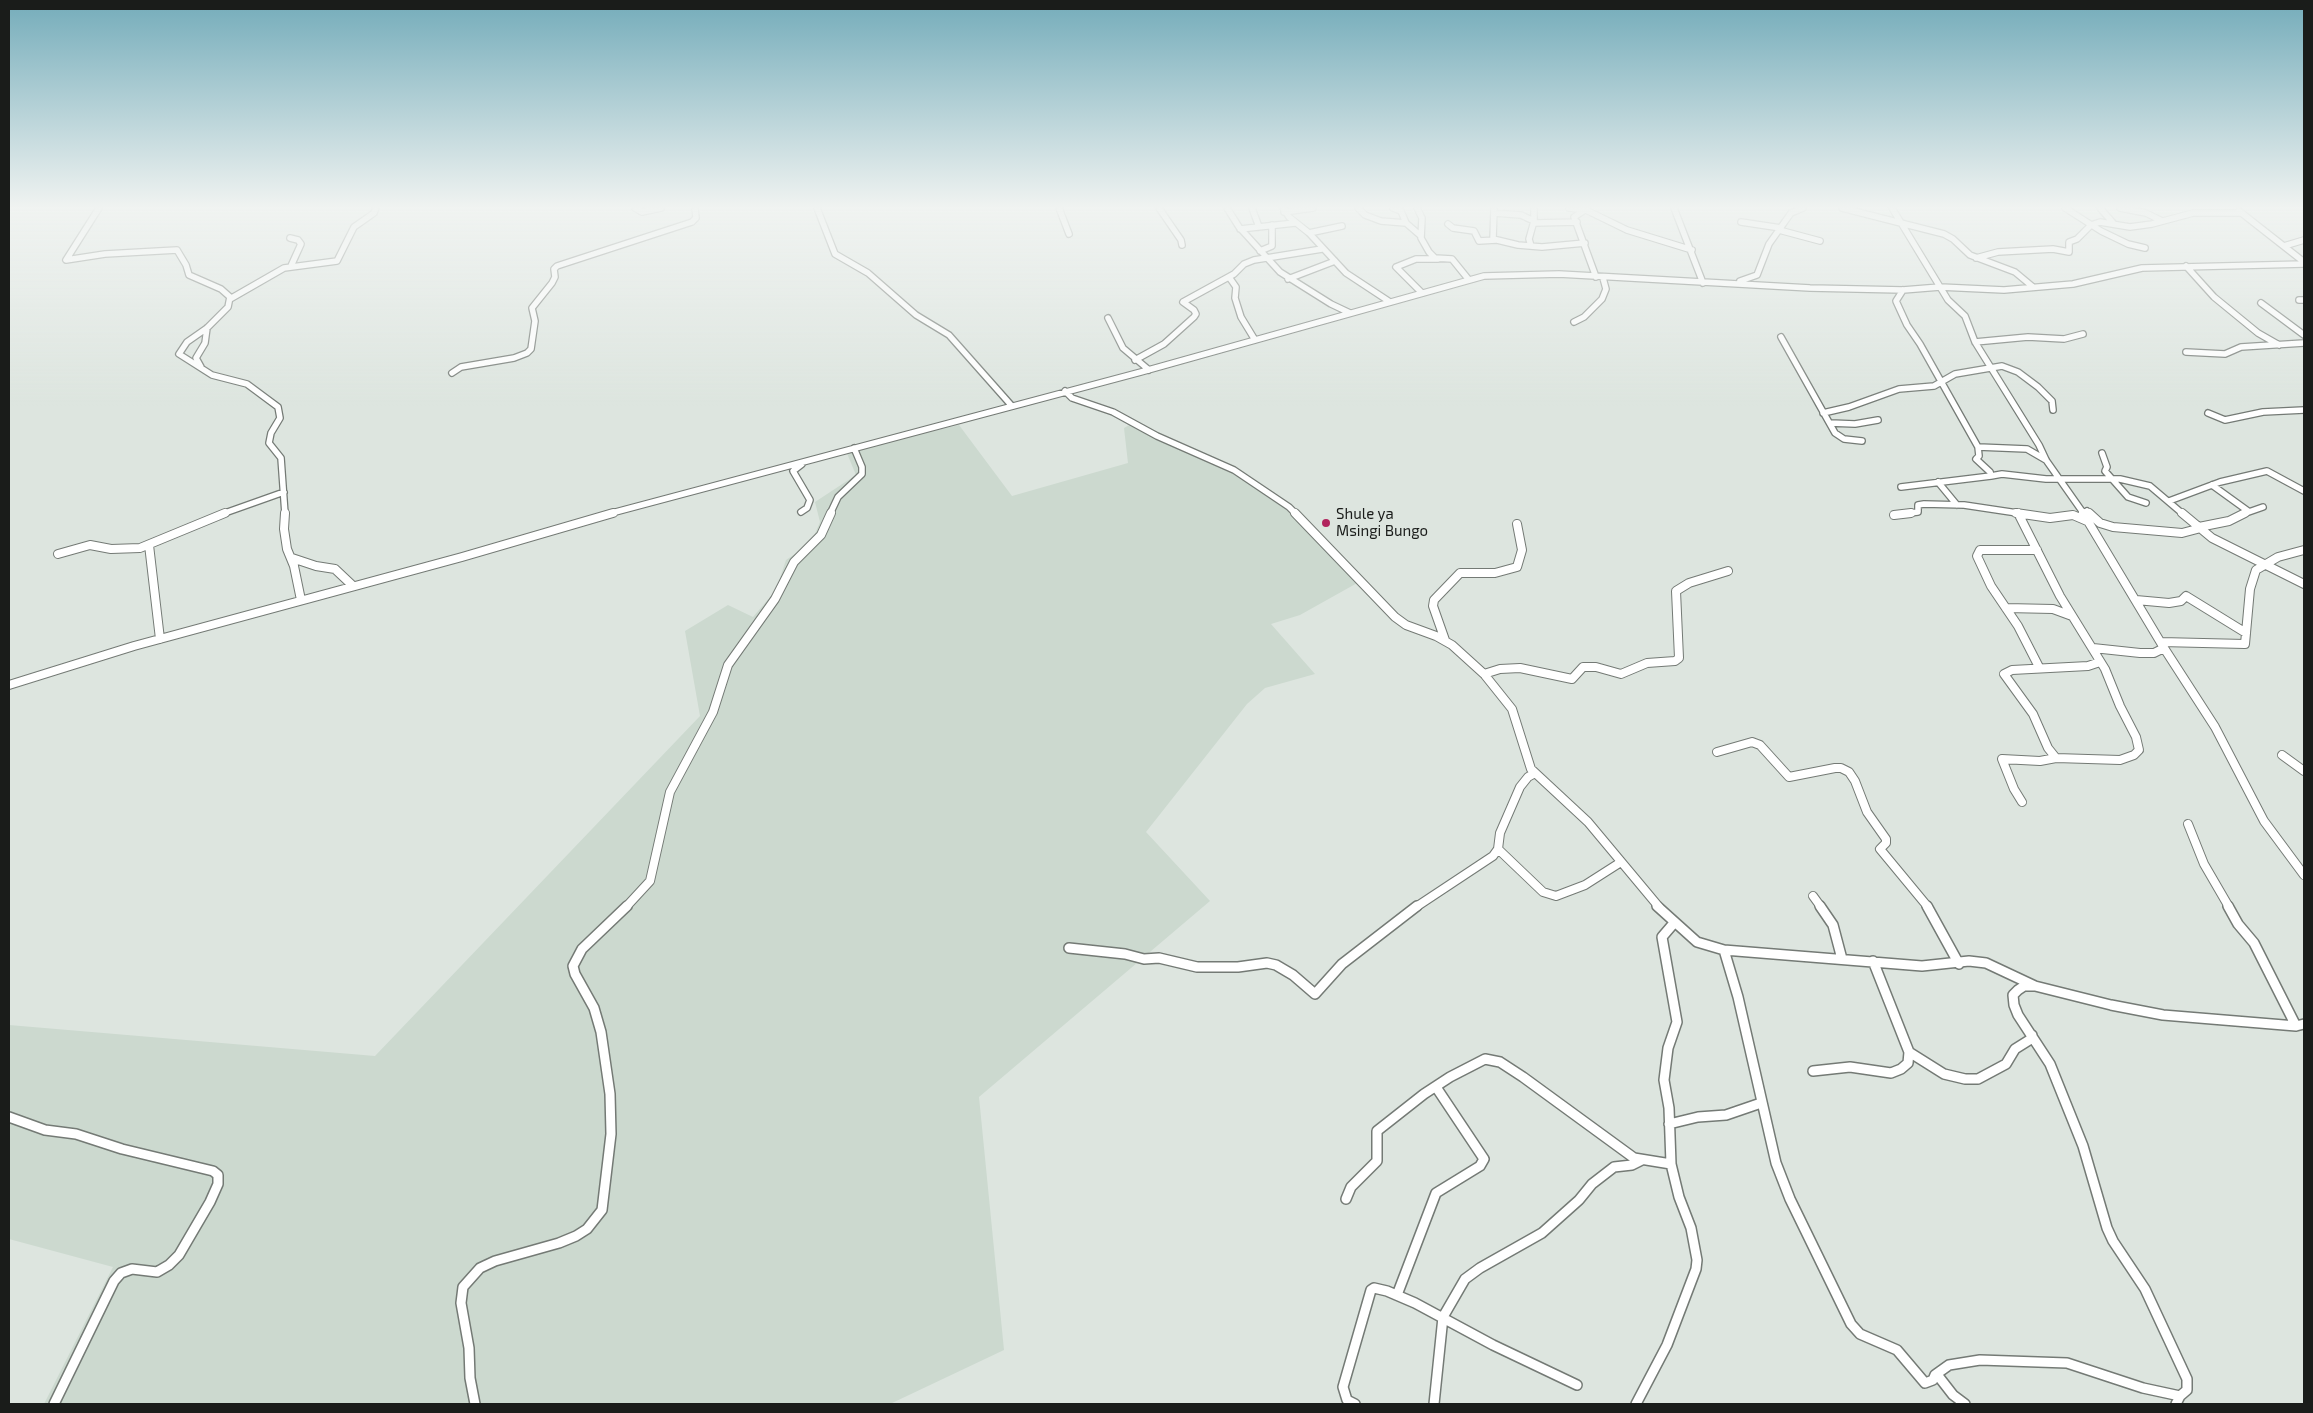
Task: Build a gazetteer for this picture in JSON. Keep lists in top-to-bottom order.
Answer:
{
  "places": ["Shule ya Msingi Bungo"]
}
